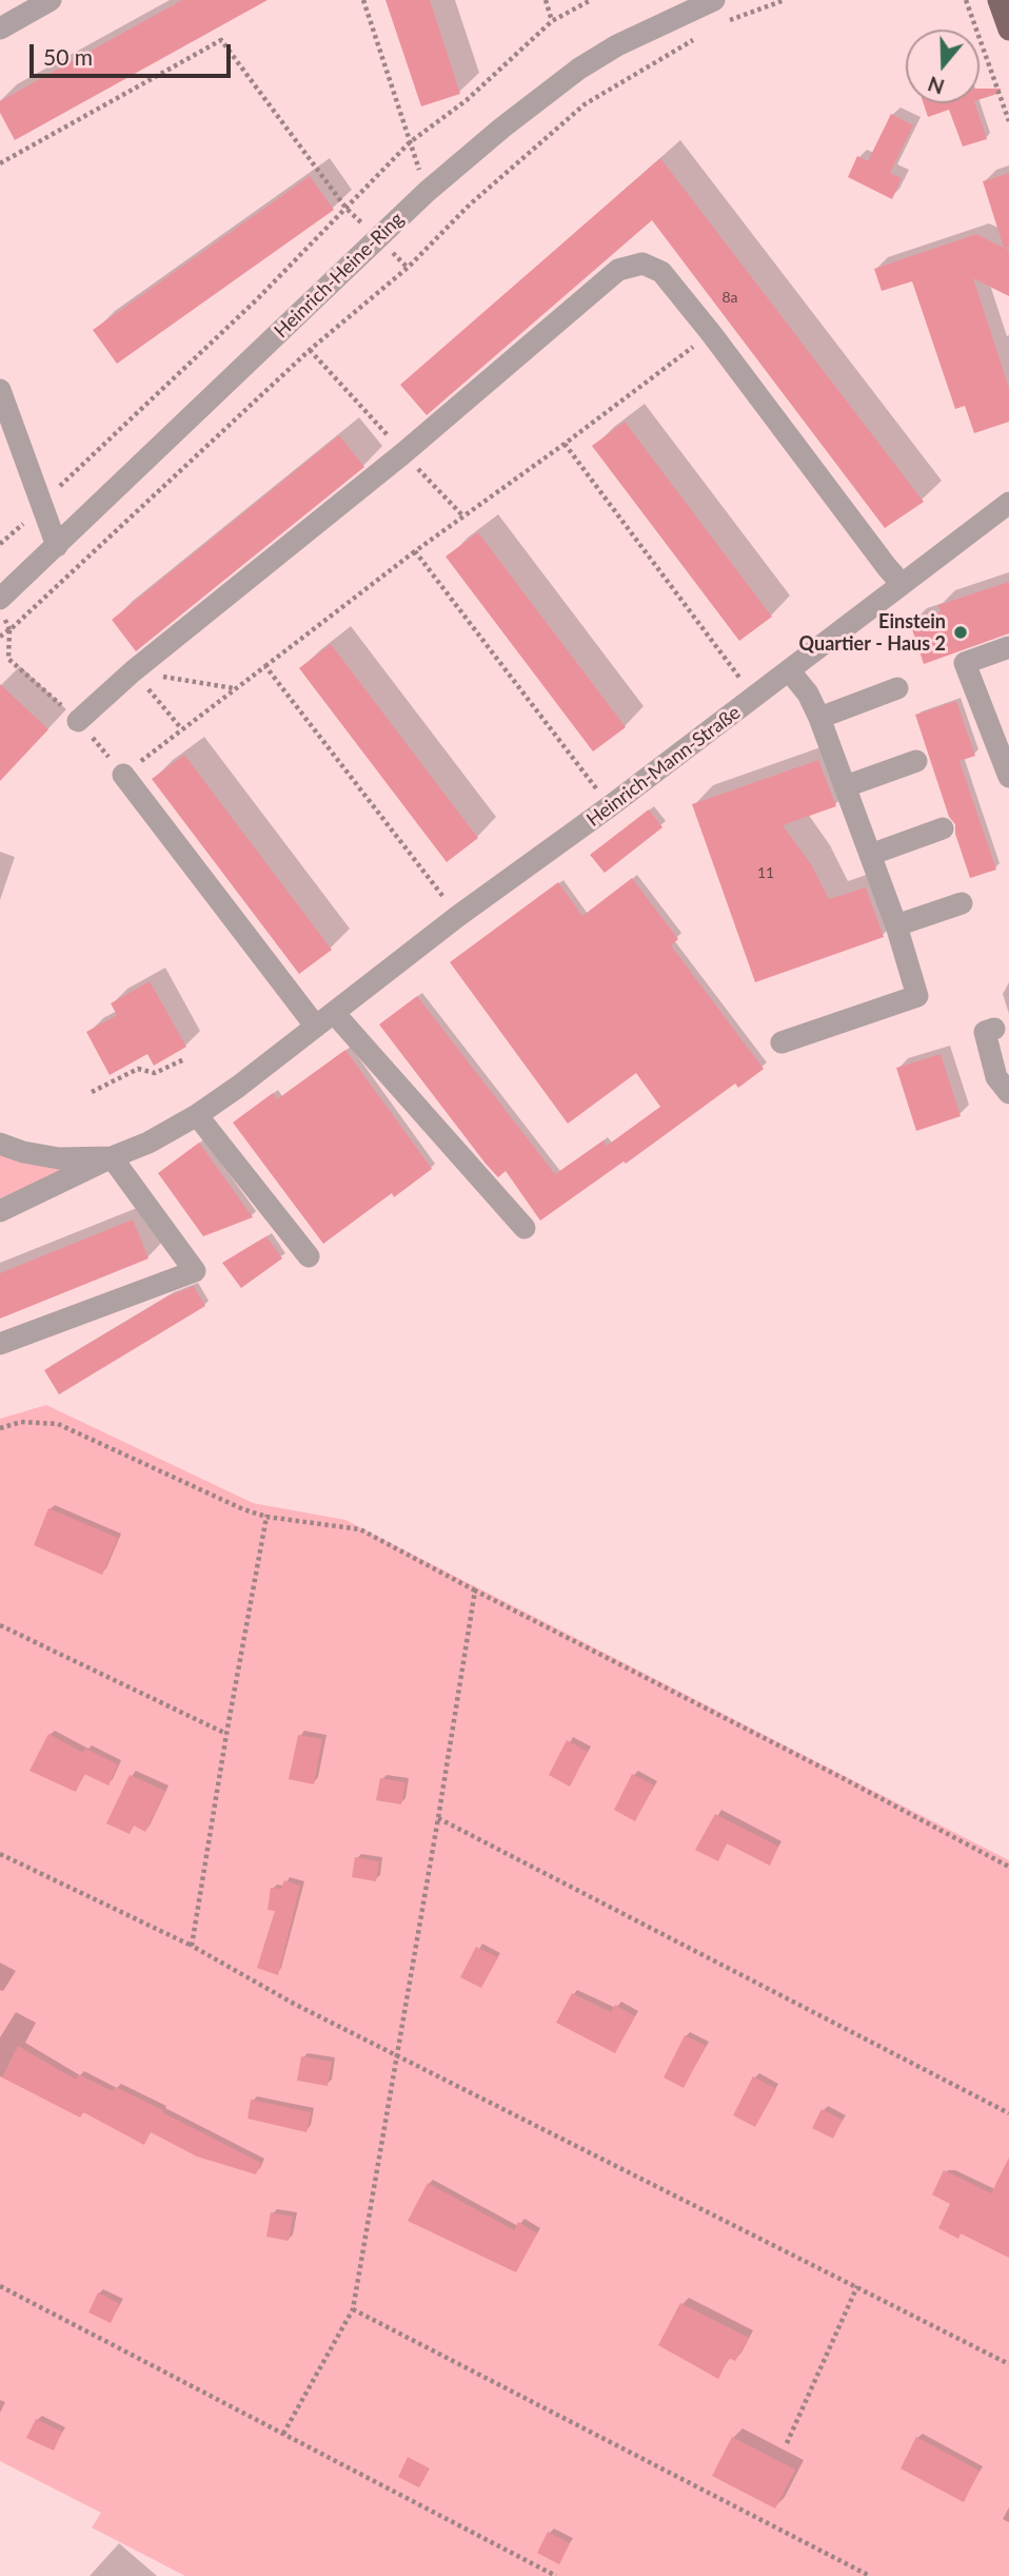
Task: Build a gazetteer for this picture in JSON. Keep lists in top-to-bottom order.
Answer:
{
  "streets": {
    "street": ["Heinrich-Heine-Ring", "Heinrich-Mann-Straße"]
  },
  "places": ["Einstein Quartier - Haus 2"],
  "house_numbers": ["8a", "11"],
  "scale_bar": "50 m",
  "north": "bottom"
}
